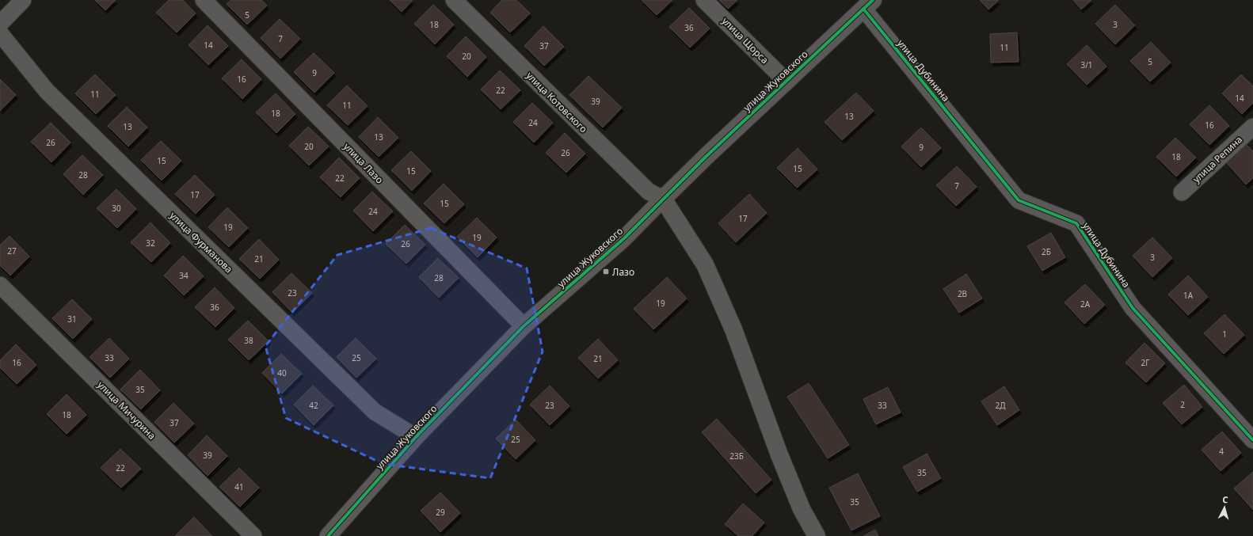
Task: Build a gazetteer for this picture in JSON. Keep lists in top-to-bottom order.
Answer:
{
  "streets": {
    "street": [
      "улица Щорса",
      "улица Дубинина",
      "улица Жуковского",
      "улица Котовского",
      "улица Репина",
      "улица Лазо",
      "улица Фурманова",
      "улица Мичурина"
    ]
  },
  "crossings": [
    ["улица Щорса", "улица Жуковского"],
    ["улица Дубинина", "улица Жуковского"],
    ["улица Жуковского", "улица Котовского"],
    ["улица Жуковского", "улица Лазо"],
    ["улица Жуковского", "улица Фурманова"]
  ],
  "places": {
    "transit": ["Лазо"]
  },
  "house_numbers": [
    "5",
    "18",
    "3",
    "36",
    "7",
    "14",
    "37",
    "11",
    "20",
    "5",
    "3/1",
    "9",
    "16",
    "22",
    "11",
    "14",
    "39",
    "11",
    "18",
    "13",
    "24",
    "16",
    "13",
    "13",
    "26",
    "20",
    "9",
    "26",
    "18",
    "15",
    "15",
    "15",
    "28",
    "22",
    "7",
    "17",
    "15",
    "30",
    "24",
    "17",
    "19",
    "19",
    "32",
    "26",
    "27",
    "2Б",
    "3",
    "21",
    "34",
    "28",
    "23",
    "2В",
    "1А",
    "19",
    "2А",
    "36",
    "31",
    "1",
    "38",
    "33",
    "25",
    "21",
    "16",
    "2Г",
    "40",
    "35",
    "2",
    "42",
    "23",
    "33",
    "2Д",
    "18",
    "37",
    "25",
    "4",
    "39",
    "23Б",
    "22",
    "35",
    "41",
    "35",
    "29"
  ],
  "north": "top"
}
